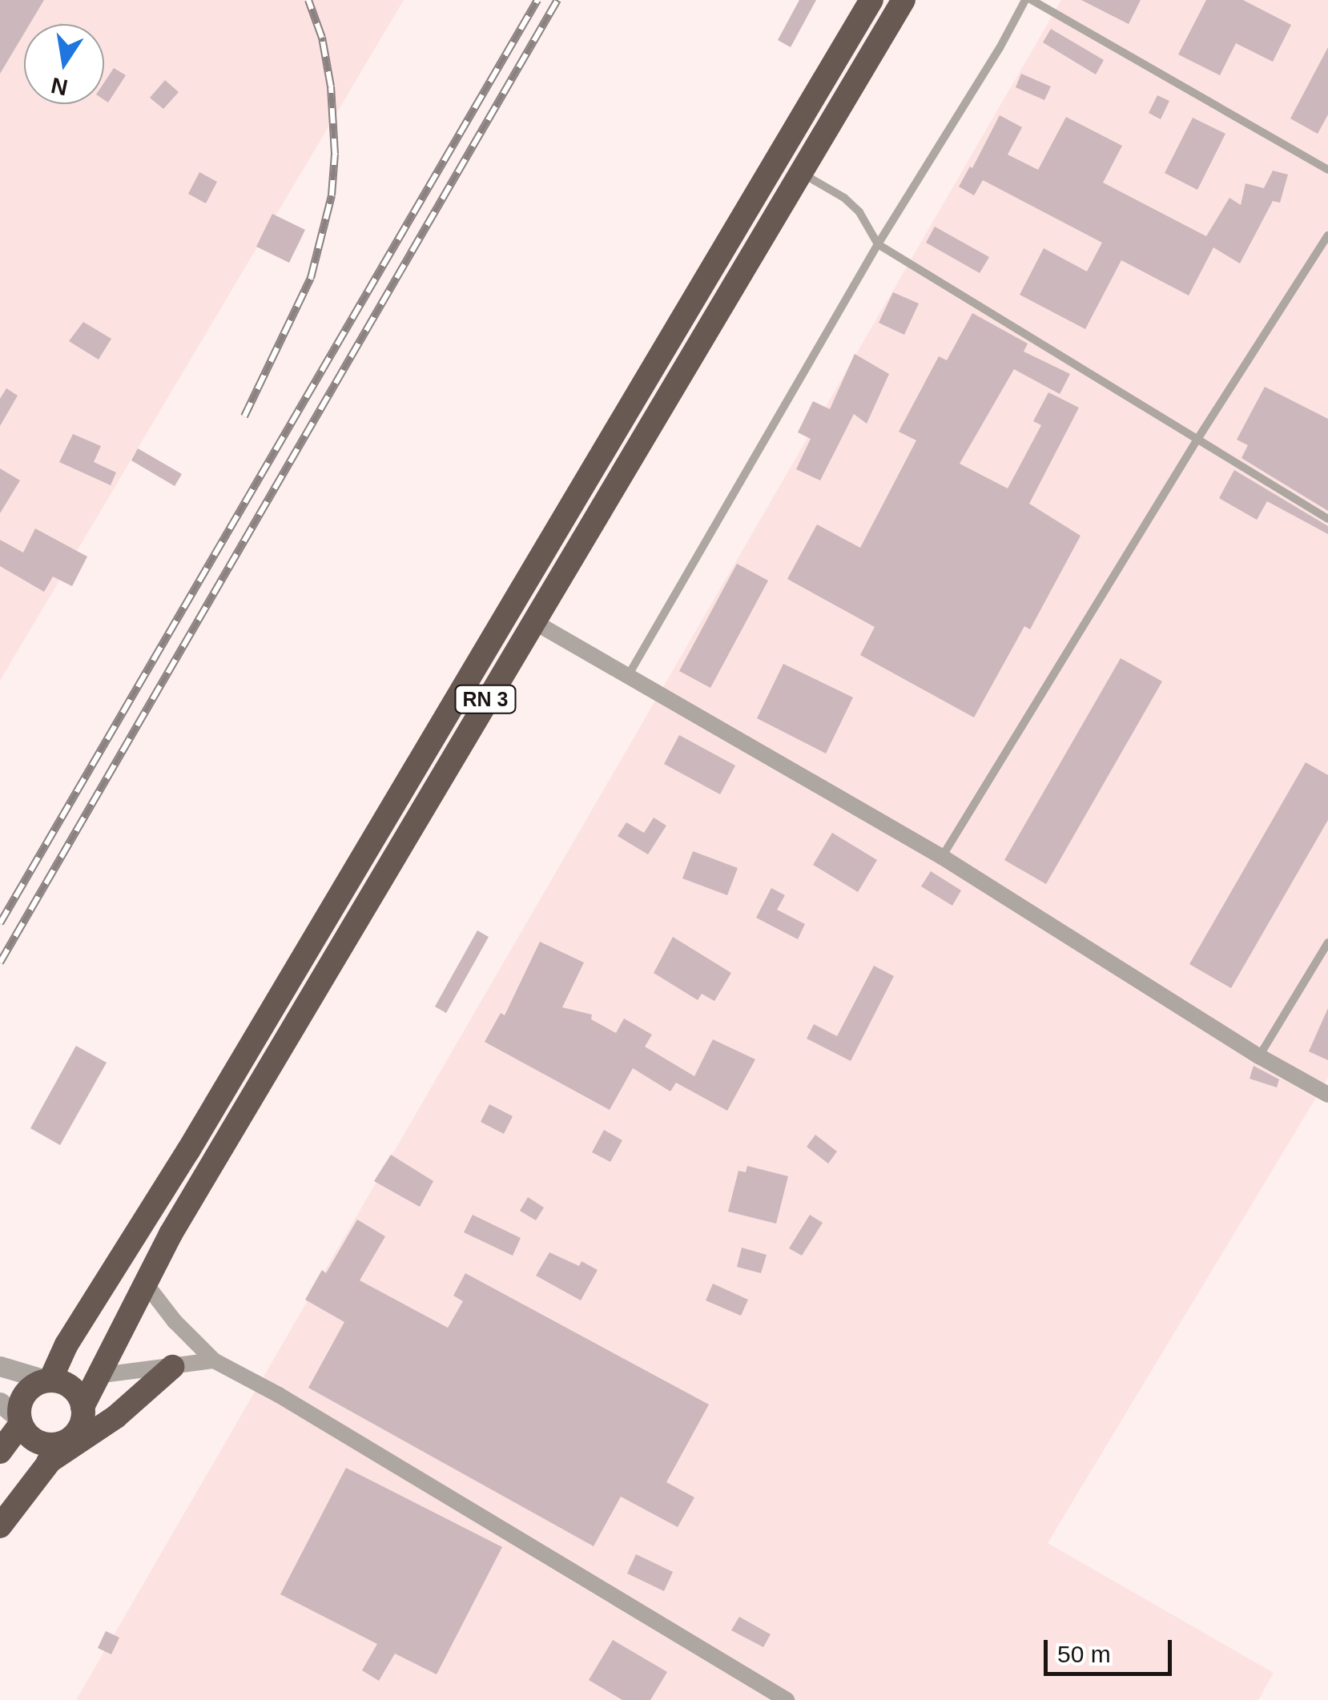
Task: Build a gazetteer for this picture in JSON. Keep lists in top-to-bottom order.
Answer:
{
  "streets": {
    "highway": ["RN 3"]
  },
  "scale_bar": "50 m",
  "north": "bottom"
}
